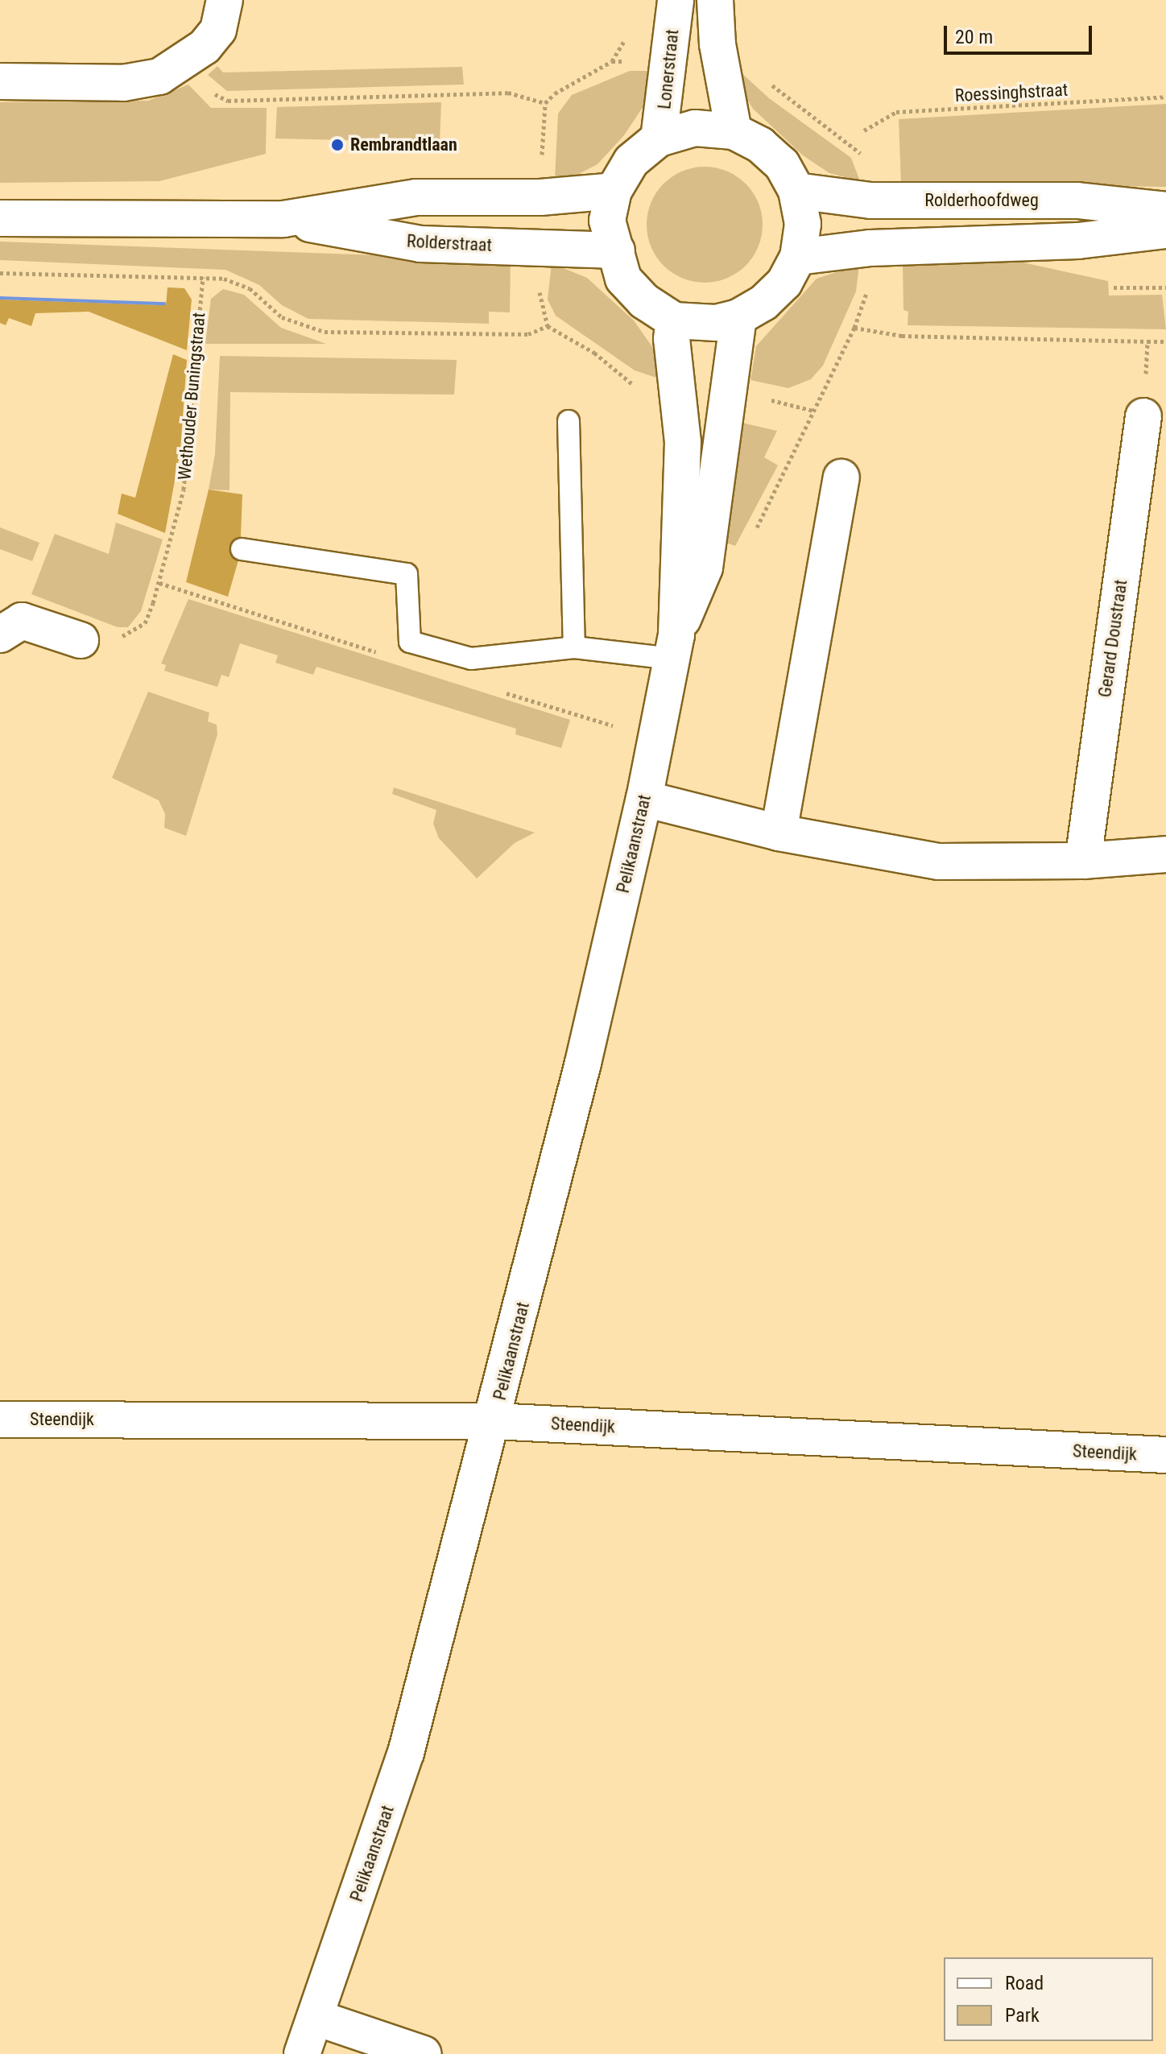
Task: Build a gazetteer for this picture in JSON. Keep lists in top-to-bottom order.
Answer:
{
  "streets": {
    "street": [
      "Lonerstraat",
      "Rolderhoofdweg",
      "Rolderstraat",
      "Gerard Doustraat",
      "Pelikaanstraat",
      "Steendijk"
    ],
    "path": ["Roessinghstraat", "Wethouder Buningstraat"]
  },
  "crossings": [
    ["Lonerstraat", "Rolderhoofdweg"],
    ["Lonerstraat", "Rolderstraat"],
    ["Lonerstraat", "Pelikaanstraat"],
    ["Rolderhoofdweg", "Rolderstraat"],
    ["Rolderhoofdweg", "Pelikaanstraat"],
    ["Rolderstraat", "Pelikaanstraat"],
    ["Pelikaanstraat", "Steendijk"]
  ],
  "places": ["Rembrandtlaan"],
  "legend": ["Road", "Park"],
  "scale_bar": "20 m"
}
